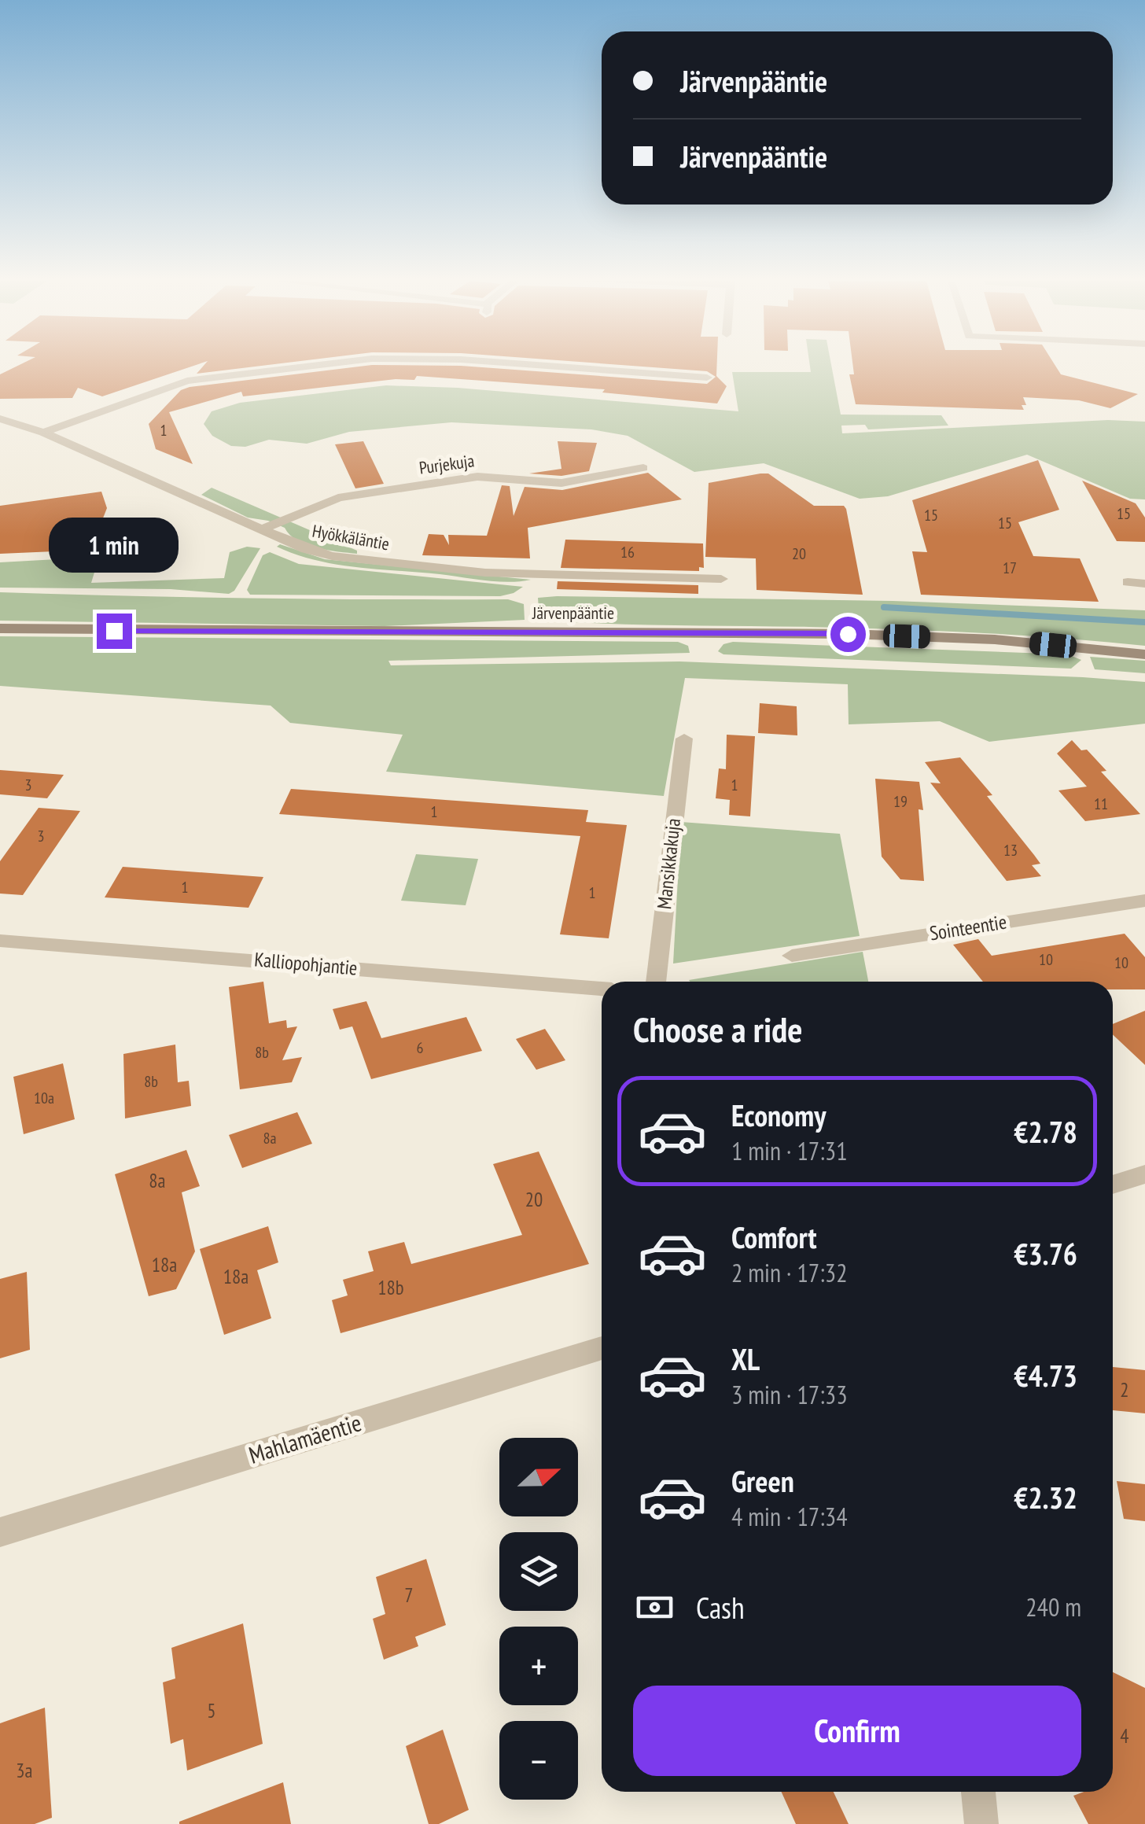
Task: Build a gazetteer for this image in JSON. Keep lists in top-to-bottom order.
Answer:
{
  "streets": {
    "main road": ["Järvenpääntie"],
    "street": [
      "Purjekuja",
      "Hyökkäläntie",
      "Mansikkakuja",
      "Sointeentie",
      "Kalliopohjantie",
      "Mahlamäentie"
    ]
  },
  "crossings": [
    ["Purjekuja", "Hyökkäläntie"]
  ],
  "house_numbers": [
    "1",
    "15",
    "15",
    "15",
    "16",
    "20",
    "17",
    "3",
    "1",
    "19",
    "11",
    "1",
    "3",
    "13",
    "1",
    "1",
    "10",
    "10",
    "6",
    "8b",
    "8b",
    "10a",
    "8a",
    "8a",
    "20",
    "18a",
    "18a",
    "18b",
    "2",
    "7",
    "5",
    "4",
    "3a"
  ],
  "north": "right",
  "page": {
    "banner": ["Järvenpääntie", "Järvenpääntie"],
    "bubble": "1 min",
    "heading": "Choose a ride",
    "list": [
      {
        "name": "Economy",
        "note": "1 min · 17:31",
        "value": "€2.78"
      },
      {
        "name": "Comfort",
        "note": "2 min · 17:32",
        "value": "€3.76"
      },
      {
        "name": "XL",
        "note": "3 min · 17:33",
        "value": "€4.73"
      },
      {
        "name": "Green",
        "note": "4 min · 17:34",
        "value": "€2.32"
      }
    ],
    "map_buttons": ["+", "−"],
    "pay": ["Cash", "240 m"],
    "buttons": "Confirm"
  }
}
